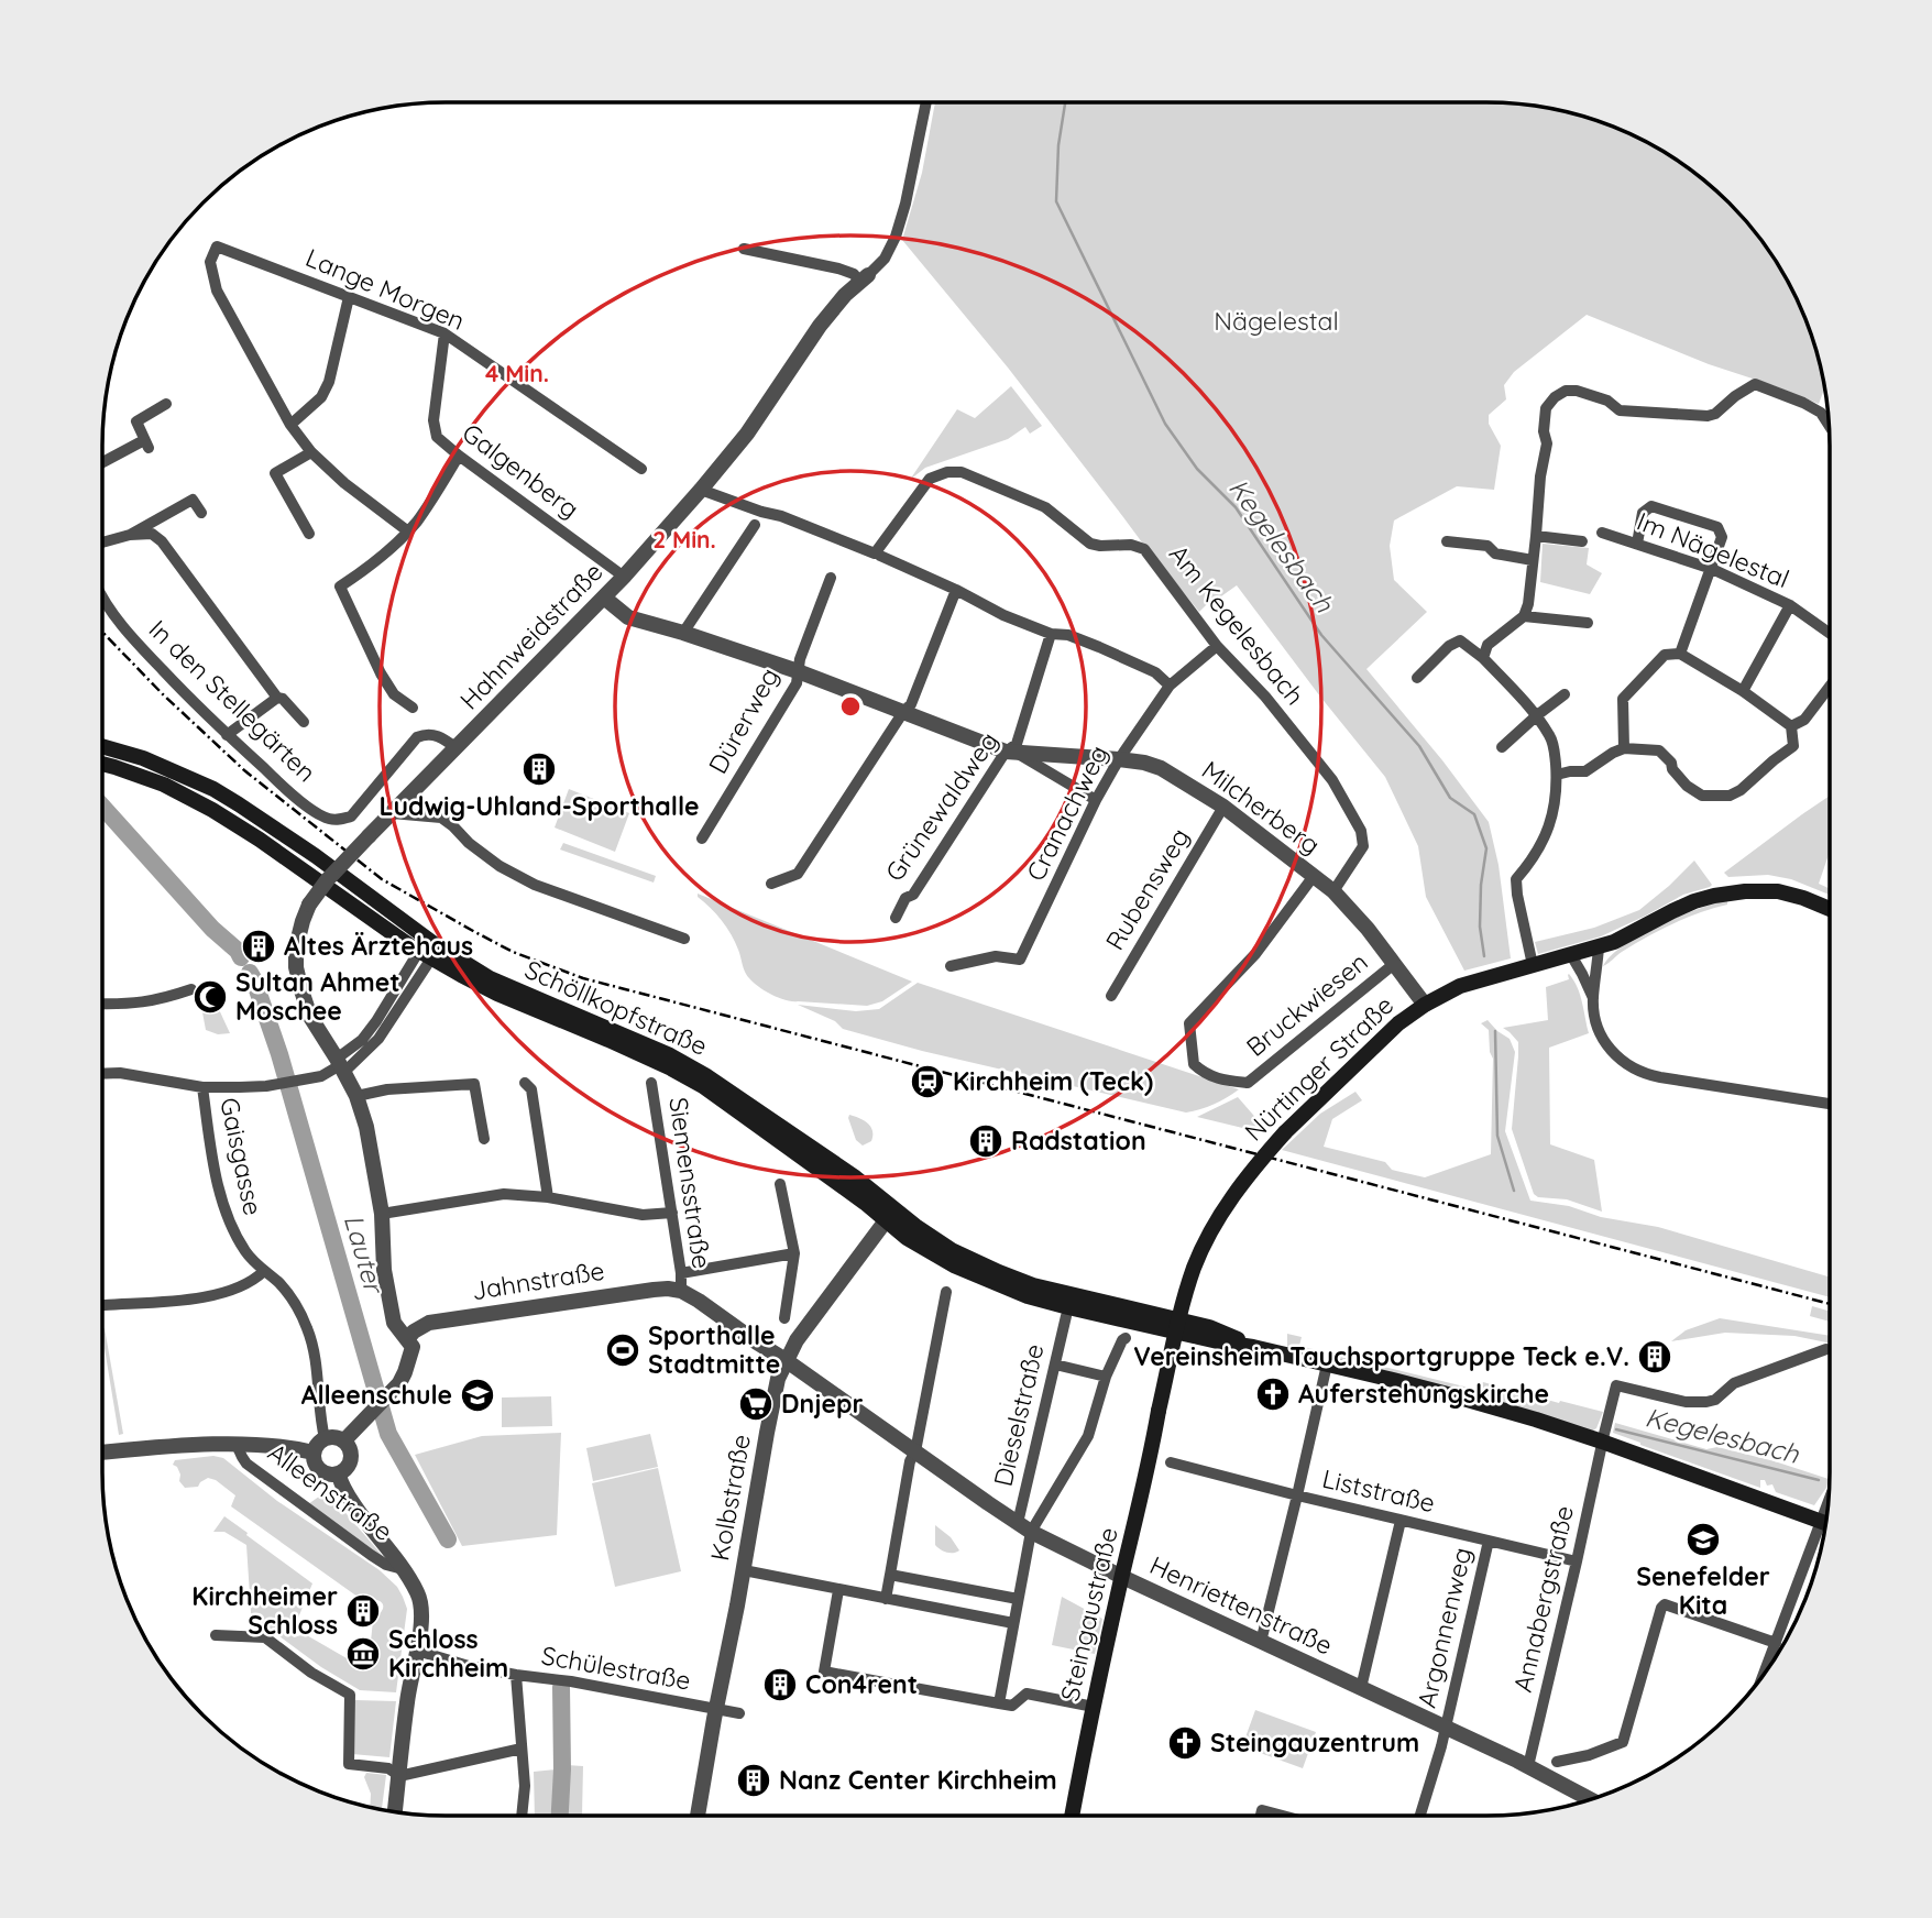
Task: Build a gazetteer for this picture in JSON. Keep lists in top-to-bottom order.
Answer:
{
  "streets": {
    "main road": ["Schöllkopfstraße", "Nürtinger Straße", "Steingaustraße"],
    "street": [
      "Lange Morgen",
      "Galgenberg",
      "Im Nägelestal",
      "Am Kegelesbach",
      "Hahnweidstraße",
      "In den Stellegärten",
      "Dürerweg",
      "Grünewaldweg",
      "Milcherberg",
      "Cranachweg",
      "Rubensweg",
      "Bruckwiesen",
      "Gaisgasse",
      "Siemensstraße",
      "Jahnstraße",
      "Dieselstraße",
      "Liststraße",
      "Alleenstraße",
      "Kolbstraße",
      "Annabergstraße",
      "Henriettenstraße",
      "Argonnenweg",
      "Schülestraße"
    ]
  },
  "crossings": [
    ["Lange Morgen", "Galgenberg"],
    ["Galgenberg", "Hahnweidstraße"],
    ["Am Kegelesbach", "Hahnweidstraße"],
    ["Am Kegelesbach", "Milcherberg"],
    ["Am Kegelesbach", "Cranachweg"],
    ["Hahnweidstraße", "In den Stellegärten"],
    ["Hahnweidstraße", "Milcherberg"],
    ["Hahnweidstraße", "Jahnstraße"],
    ["Dürerweg", "Milcherberg"],
    ["Grünewaldweg", "Milcherberg"],
    ["Milcherberg", "Cranachweg"],
    ["Milcherberg", "Rubensweg"],
    ["Milcherberg", "Bruckwiesen"],
    ["Milcherberg", "Nürtinger Straße"],
    ["Schöllkopfstraße", "Kolbstraße"],
    ["Schöllkopfstraße", "Annabergstraße"],
    ["Nürtinger Straße", "Steingaustraße"],
    ["Gaisgasse", "Alleenstraße"],
    ["Siemensstraße", "Jahnstraße"],
    ["Siemensstraße", "Henriettenstraße"],
    ["Jahnstraße", "Henriettenstraße"],
    ["Dieselstraße", "Henriettenstraße"],
    ["Liststraße", "Annabergstraße"],
    ["Liststraße", "Argonnenweg"],
    ["Alleenstraße", "Schülestraße"],
    ["Kolbstraße", "Henriettenstraße"],
    ["Kolbstraße", "Schülestraße"],
    ["Annabergstraße", "Henriettenstraße"],
    ["Henriettenstraße", "Steingaustraße"],
    ["Henriettenstraße", "Argonnenweg"]
  ],
  "water": ["Kegelesbach", "Lauter"],
  "parks": ["Nägelestal"],
  "places": {
    "building": [
      "Ludwig-Uhland-Sporthalle",
      "Altes Ärztehaus",
      "Radstation",
      "Vereinsheim Tauchsportgruppe Teck e.V.",
      "Kirchheimer Schloss",
      "Con4rent",
      "Nanz Center Kirchheim"
    ],
    "mosque": ["Sultan Ahmet Moschee"],
    "station": ["Kirchheim (Teck)"],
    "sports": ["Sporthalle Stadtmitte"],
    "church": ["Auferstehungskirche", "Steingauzentrum"],
    "school or university": ["Alleenschule", "Senefelder Kita"],
    "supermarket": ["Dnjepr"],
    "museum": ["Schloss Kirchheim"]
  },
  "rings": ["4 Min.", "2 Min."]
}
